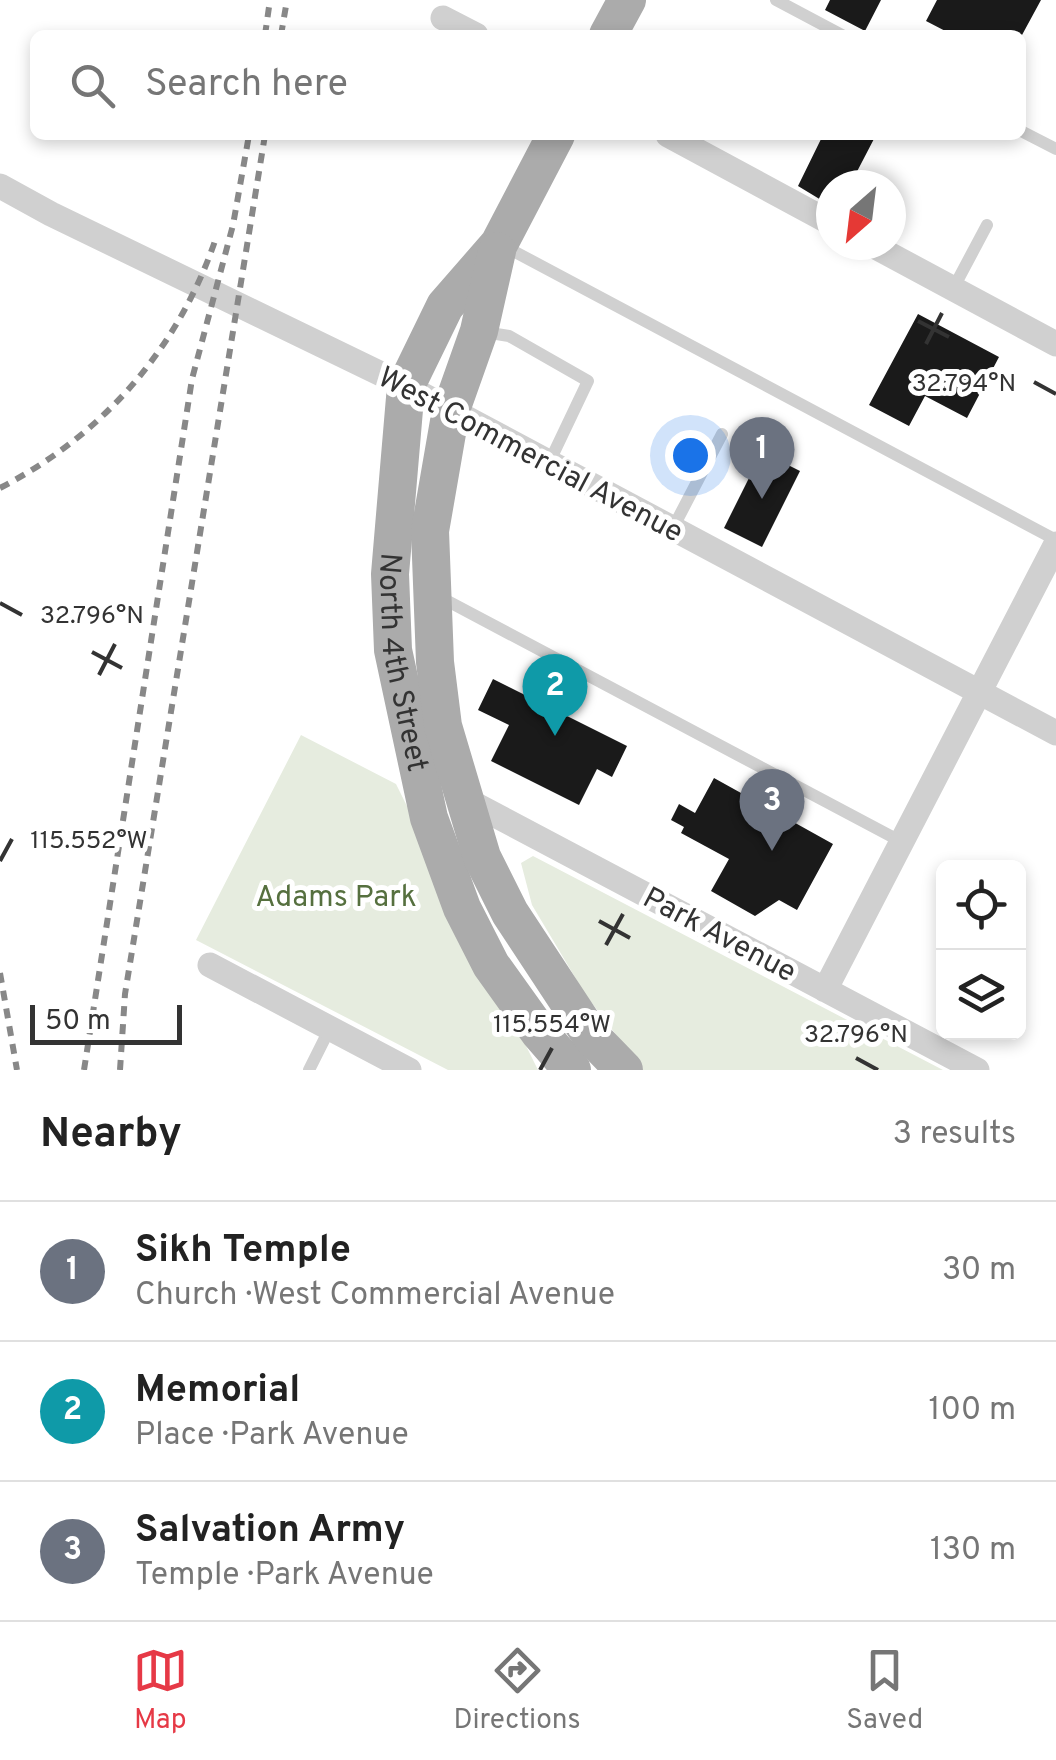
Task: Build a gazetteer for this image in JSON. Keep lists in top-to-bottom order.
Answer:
{
  "streets": {
    "main road": ["North 4th Street"],
    "street": ["West Commercial Avenue", "Park Avenue"]
  },
  "crossings": [
    ["West Commercial Avenue", "North 4th Street"],
    ["North 4th Street", "Park Avenue"]
  ],
  "parks": ["Adams Park"],
  "scale_bar": "50 m",
  "north": "bottom left",
  "page": {
    "search": "Search here",
    "pins": ["1", "2", "3"],
    "scale": "50 m",
    "heading": ["Nearby", "3 results"],
    "list": [
      {
        "mark": "1",
        "name": "Sikh Temple",
        "note": "Church · West Commercial Avenue",
        "value": "30 m"
      },
      {
        "mark": "2",
        "name": "Memorial",
        "note": "Place · Park Avenue",
        "value": "100 m"
      },
      {
        "mark": "3",
        "name": "Salvation Army",
        "note": "Temple · Park Avenue",
        "value": "130 m"
      }
    ],
    "nav": ["Map", "Directions", "Saved"]
  },
  "coordinates": [
    "32.794°N",
    "32.796°N",
    "115.552°W",
    "115.554°W"
  ]
}
